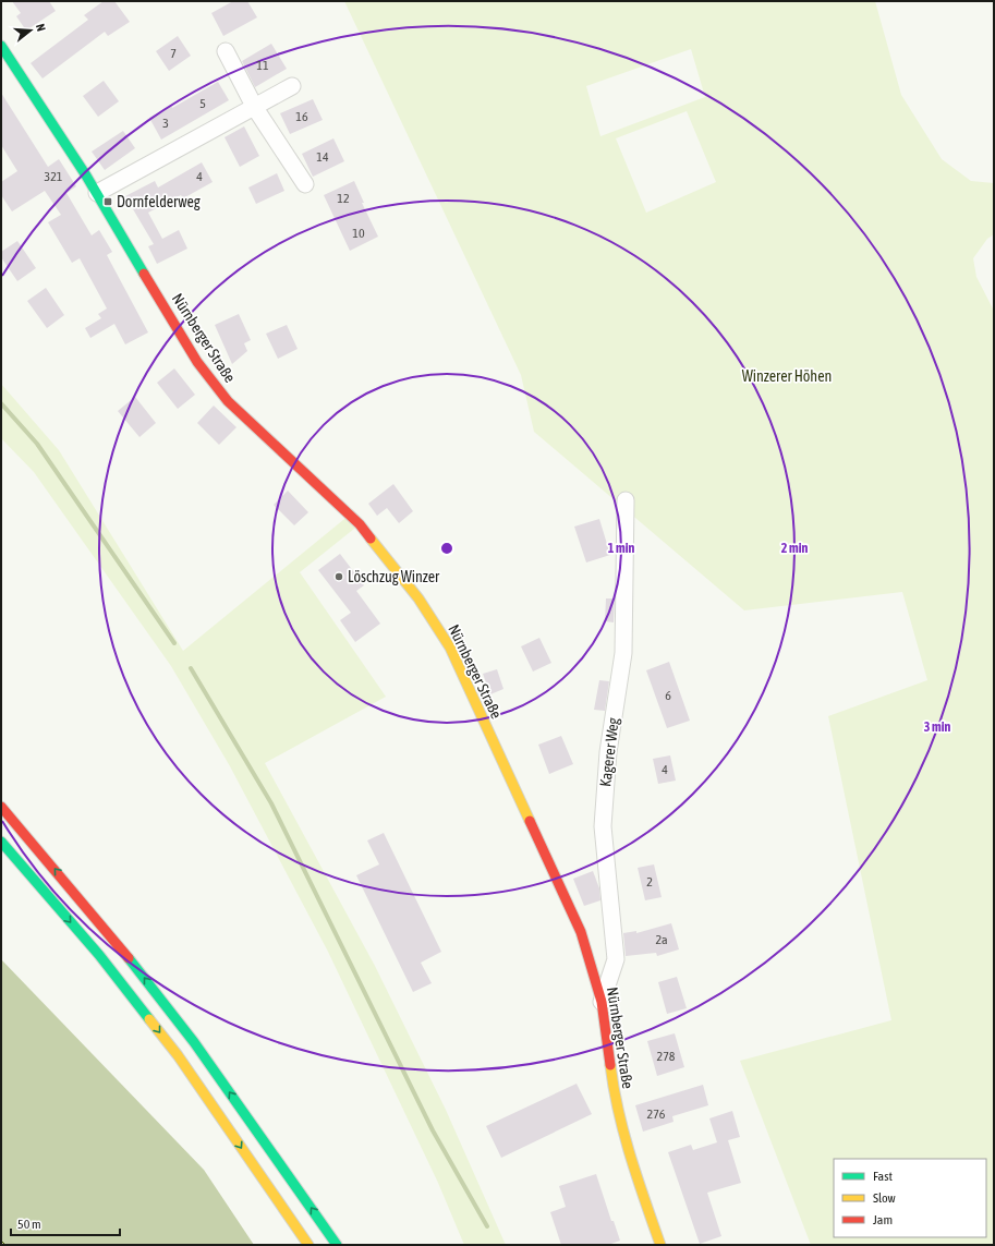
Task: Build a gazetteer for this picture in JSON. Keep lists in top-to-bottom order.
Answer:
{
  "streets": {
    "street": ["Nürnberger Straße", "Kagerer Weg"]
  },
  "crossings": [
    ["Nürnberger Straße", "Kagerer Weg"]
  ],
  "parks": ["Winzerer Höhen"],
  "places": {
    "transit": ["Dornfelderweg"],
    "other": ["Löschzug Winzer"]
  },
  "house_numbers": [
    "7",
    "11",
    "5",
    "16",
    "3",
    "14",
    "321",
    "4",
    "12",
    "10",
    "6",
    "4",
    "2",
    "2a",
    "278",
    "276"
  ],
  "legend": ["Fast", "Slow", "Jam"],
  "scale_bar": "50 m",
  "north": "right",
  "rings": ["1 min", "2 min", "3 min"]
}
